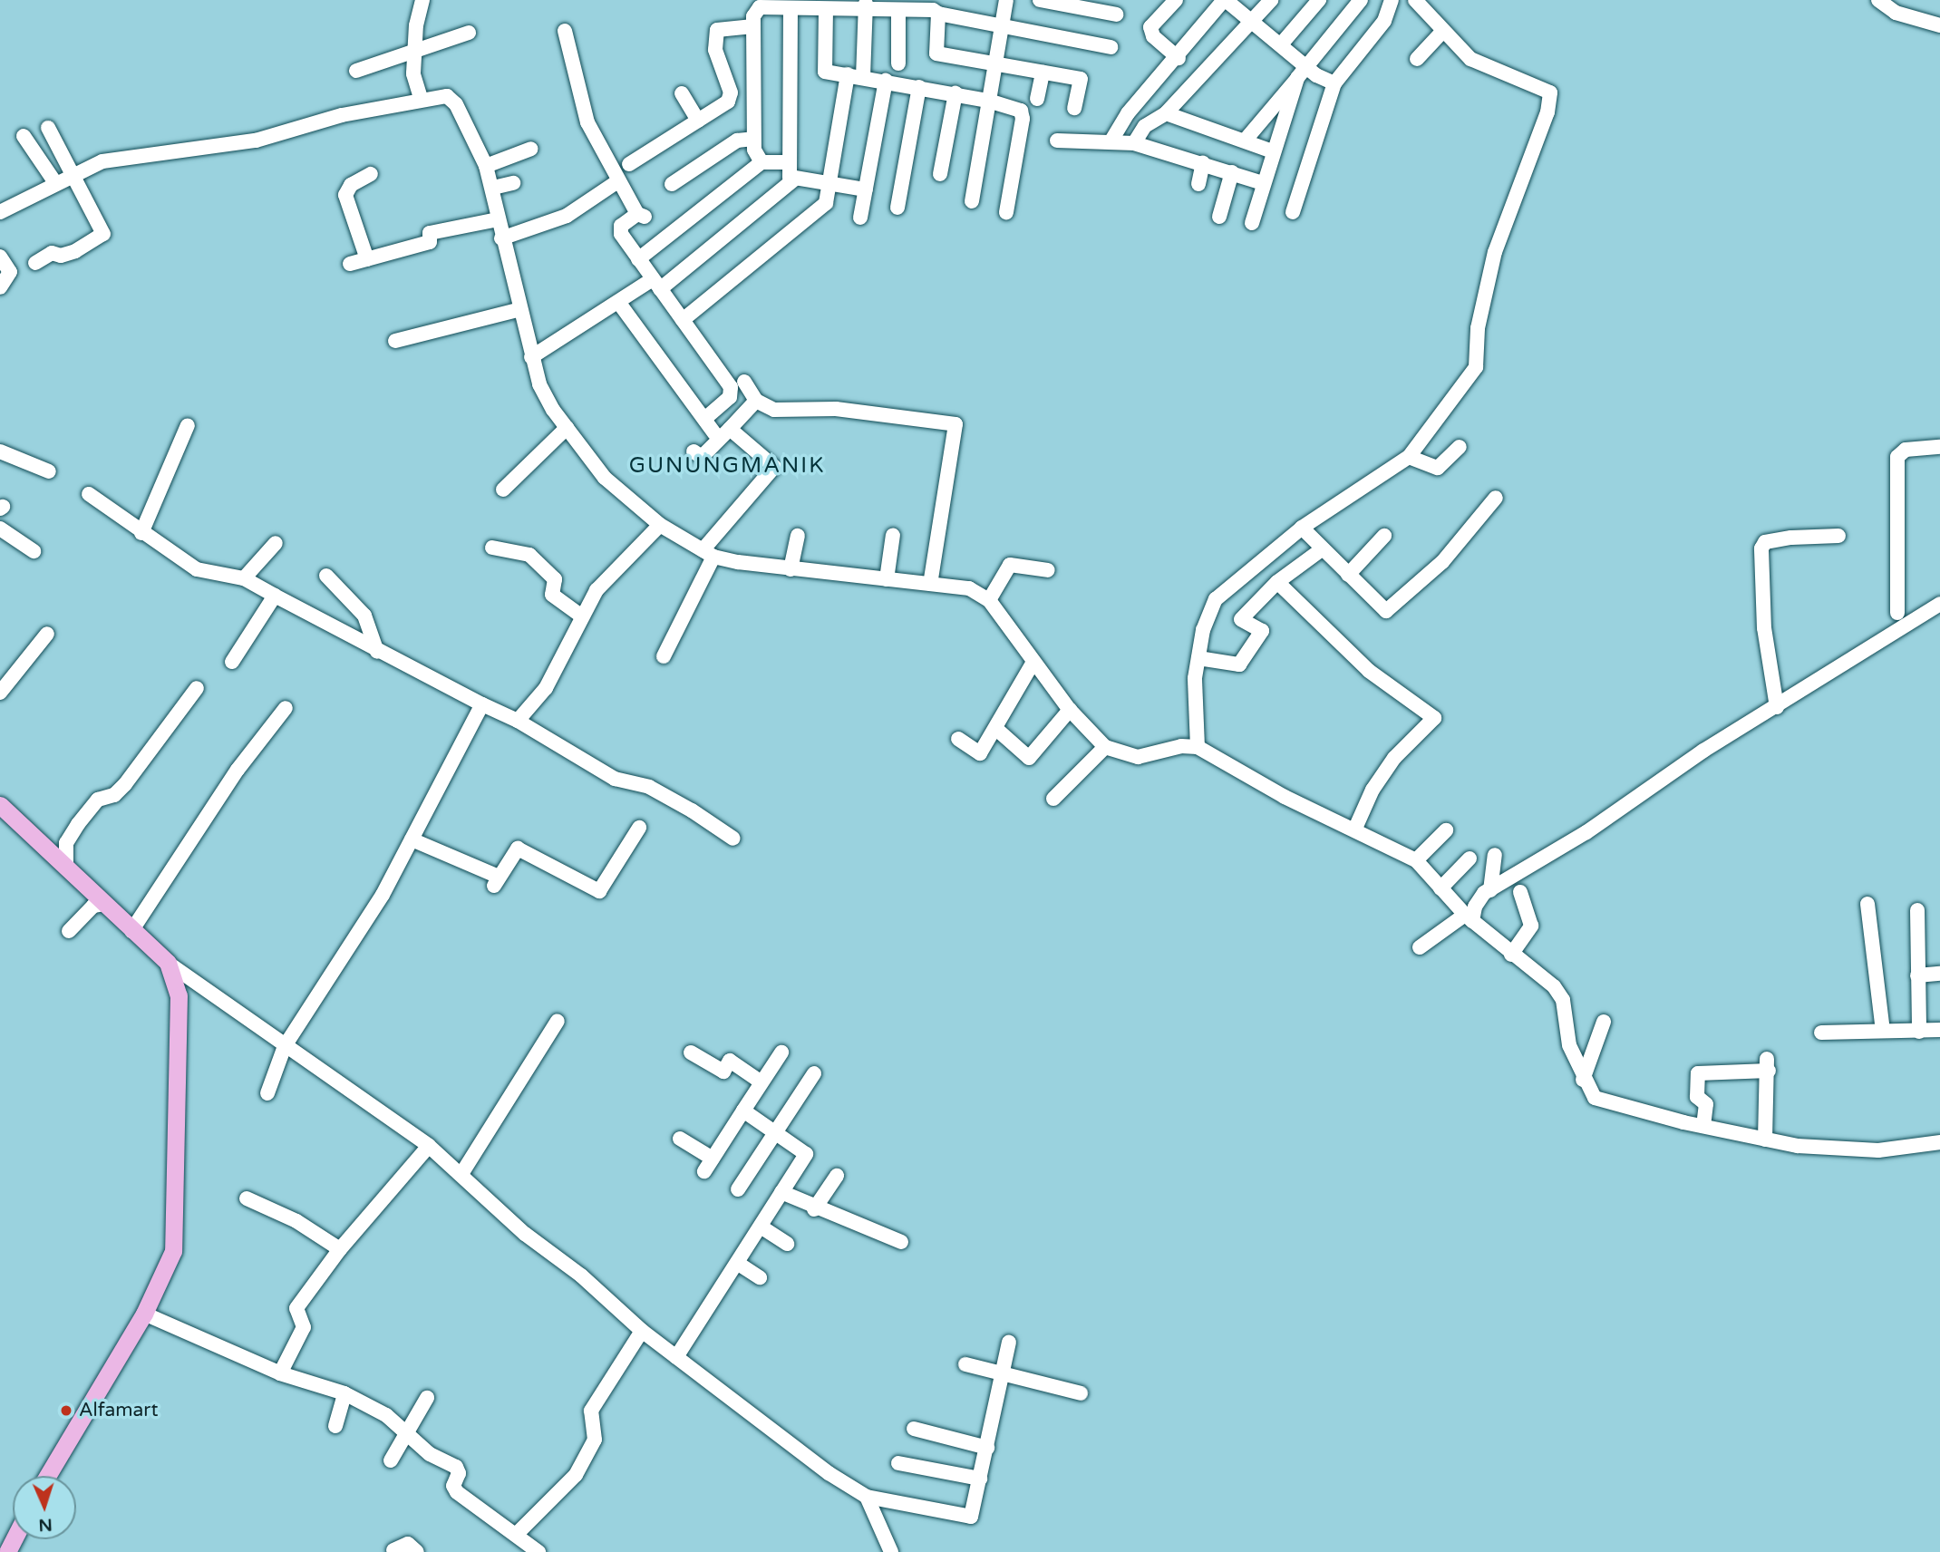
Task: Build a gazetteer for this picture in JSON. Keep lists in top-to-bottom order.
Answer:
{
  "districts": ["GUNUNGMANIK"],
  "places": ["Alfamart"],
  "north": "bottom"
}
